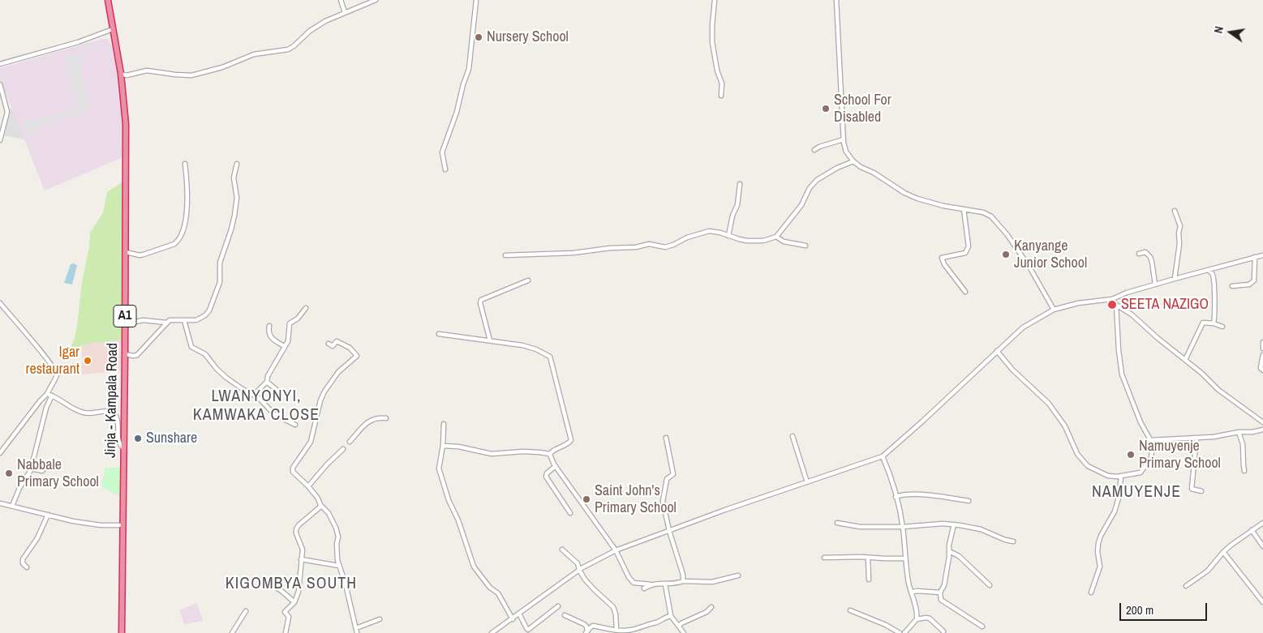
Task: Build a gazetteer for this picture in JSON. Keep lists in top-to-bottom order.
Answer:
{
  "streets": {
    "highway": ["A1", "Jinja - Kampala Road"]
  },
  "districts": ["LWANYONYI, KAMWAKA CLOSE", "NAMUYENJE", "KIGOMBYA SOUTH"],
  "places": [
    "Nursery School",
    "School For Disabled",
    "Kanyange Junior School",
    "SEETA NAZIGO",
    "Igar restaurant",
    "Sunshare",
    "Namuyenje Primary School",
    "Nabbale Primary School",
    "Saint John's Primary School"
  ],
  "scale_bar": "200 m",
  "north": "left"
}
